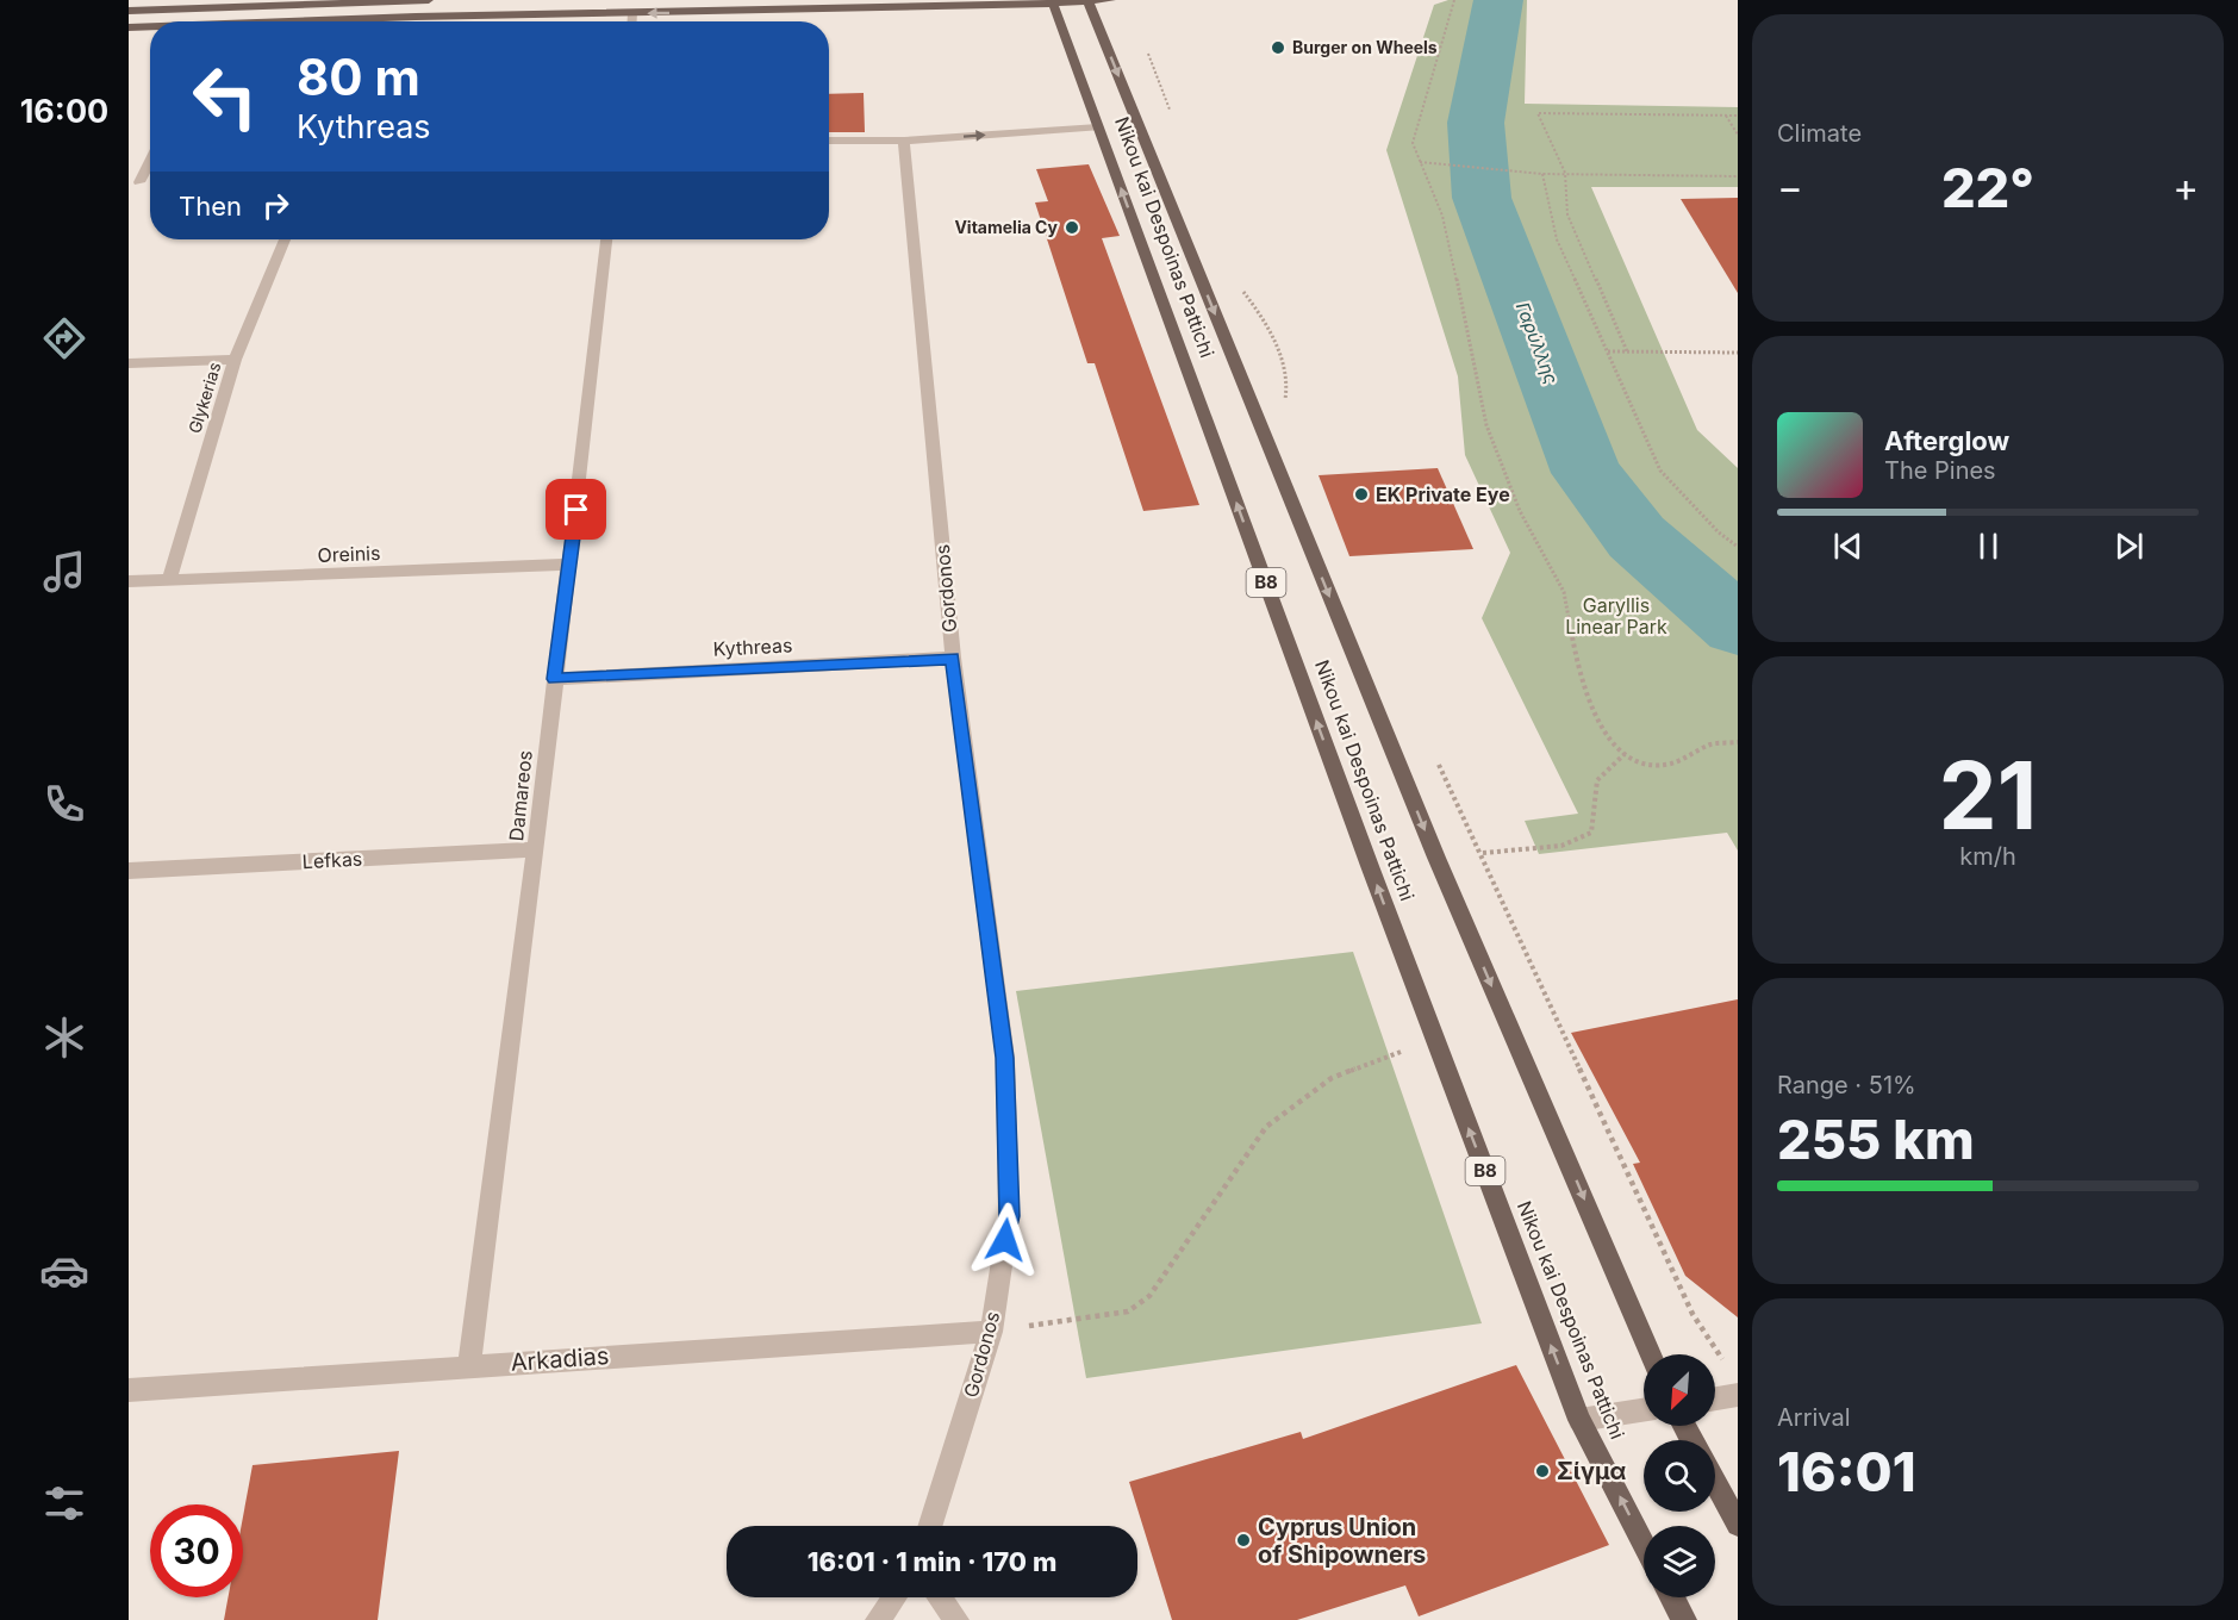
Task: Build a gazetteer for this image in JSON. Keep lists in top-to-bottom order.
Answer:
{
  "streets": {
    "main road": ["Nikou kai Despoinas Pattichi", "B8"],
    "street": [
      "Glykerias",
      "Oreinis",
      "Gordonos",
      "Kythreas",
      "Damareos",
      "Lefkas",
      "Arkadias"
    ]
  },
  "crossings": [
    ["Glykerias", "Oreinis"],
    ["Oreinis", "Damareos"],
    ["Gordonos", "Kythreas"],
    ["Gordonos", "Arkadias"],
    ["Kythreas", "Damareos"],
    ["Damareos", "Lefkas"],
    ["Damareos", "Arkadias"]
  ],
  "water": ["Γαρύλλης"],
  "parks": ["Garyllis Linear Park"],
  "places": [
    "Burger on Wheels",
    "Vitamelia Cy",
    "EK Private Eye",
    "Σίγμα",
    "Cyprus Union of Shipowners"
  ],
  "north": "bottom left",
  "page": {
    "tabs": "16:00",
    "tile": [
      "Climate",
      ["21", "km/h"],
      ["Range · 51%", "255 km"],
      ["Arrival", "16:01"]
    ],
    "turn": ["80 m", "Kythreas"],
    "heat": ["−", "22°", "+"],
    "then": "Then",
    "song": ["Afterglow", "The Pines"],
    "limit": "30",
    "trip": "16:01 · 1 min · 170 m"
  }
}
